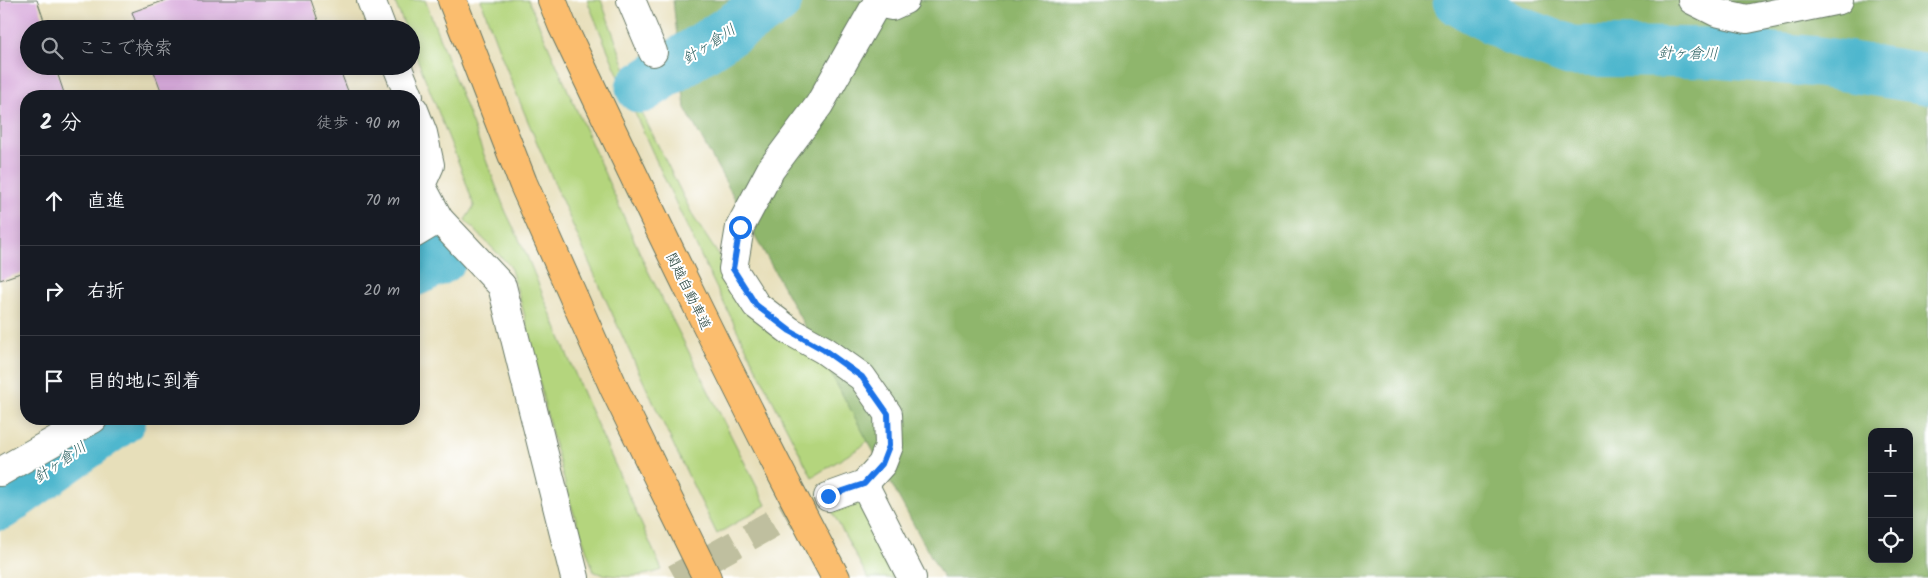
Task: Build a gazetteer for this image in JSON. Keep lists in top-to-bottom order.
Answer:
{
  "streets": {
    "highway": ["関越自動車道"]
  },
  "water": ["針ヶ倉川"],
  "page": {
    "search": "ここで検索",
    "heading": ["2 分", "徒歩 · 90 m"],
    "list": [
      ["直進", "70 m"],
      ["右折", "20 m"],
      "目的地に到着"
    ],
    "map_buttons": ["+", "−"]
  }
}
